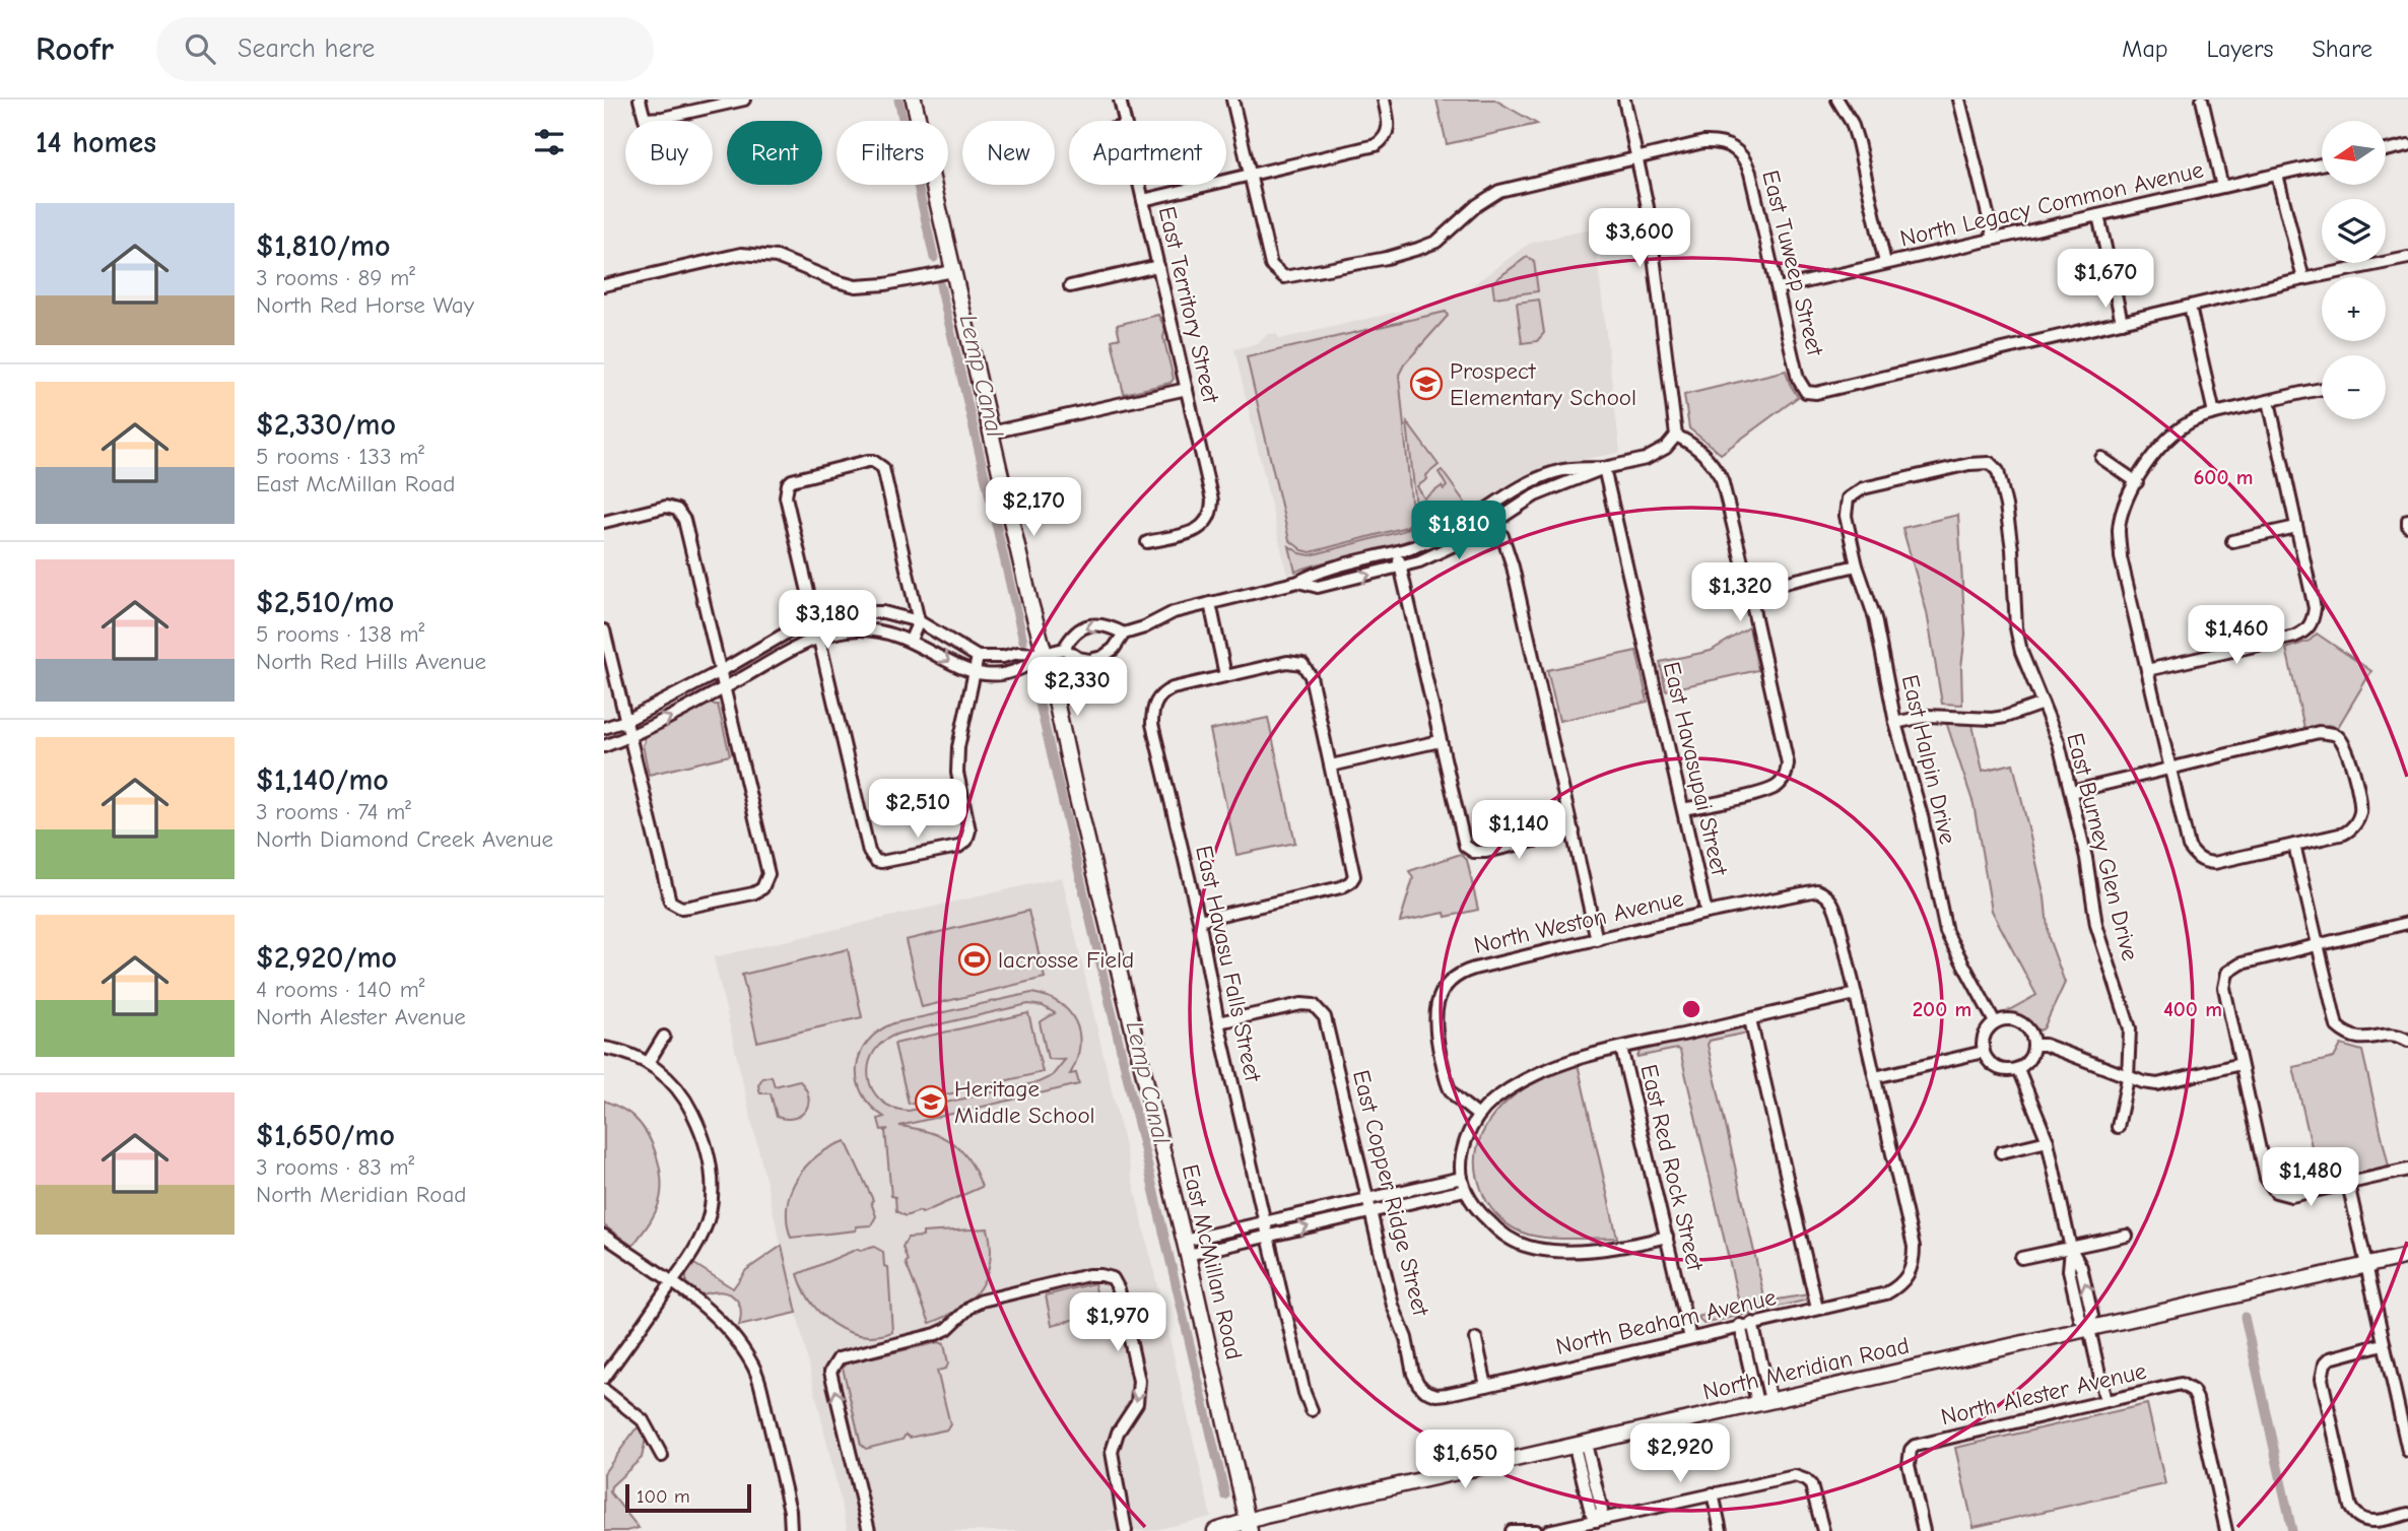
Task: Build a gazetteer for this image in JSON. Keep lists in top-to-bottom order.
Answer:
{
  "streets": {
    "main road": ["East McMillan Road", "North Meridian Road"],
    "street": [
      "North Legacy Common Avenue",
      "East Tuweep Street",
      "East Territory Street",
      "East Halpin Drive",
      "East Havasupai Street",
      "East Burney Glen Drive",
      "North Weston Avenue",
      "East Havasu Falls Street",
      "East Red Rock Street",
      "East Copper Ridge Street",
      "North Beaham Avenue",
      "North Alester Avenue"
    ]
  },
  "crossings": [
    ["North Legacy Common Avenue", "East Tuweep Street"],
    ["East Halpin Drive", "East Burney Glen Drive"],
    ["East Havasupai Street", "North Weston Avenue"],
    ["East Havasu Falls Street", "East Copper Ridge Street"],
    ["East Red Rock Street", "North Beaham Avenue"],
    ["East Copper Ridge Street", "North Beaham Avenue"],
    ["East McMillan Road", "North Meridian Road"]
  ],
  "water": ["Lemp Canal"],
  "places": {
    "school or university": ["Prospect Elementary School", "Heritage Middle School"],
    "sports": ["lacrosse Field"]
  },
  "scale_bar": "100 m",
  "north": "left",
  "page": {
    "header": "Roofr",
    "search": "Search here",
    "nav": ["Map", "Layers", "Share"],
    "heading": "14 homes",
    "map_buttons": ["+", "−"],
    "chip": [
      "Buy",
      "Rent",
      "Filters",
      "New",
      "Apartment"
    ],
    "list": [
      {
        "name": "$1,810/mo",
        "note": "3 rooms · 89 m² · North Red Horse Way"
      },
      {
        "name": "$2,330/mo",
        "note": "5 rooms · 133 m² · East McMillan Road"
      },
      {
        "name": "$2,510/mo",
        "note": "5 rooms · 138 m² · North Red Hills Avenue"
      },
      {
        "name": "$1,140/mo",
        "note": "3 rooms · 74 m² · North Diamond Creek Avenue"
      },
      {
        "name": "$2,920/mo",
        "note": "4 rooms · 140 m² · North Alester Avenue"
      },
      {
        "name": "$1,650/mo",
        "note": "3 rooms · 83 m² · North Meridian Road"
      }
    ],
    "price": [
      "$3,600",
      "$1,670",
      "$2,170",
      "$1,810",
      "$1,320",
      "$3,180",
      "$1,460",
      "$2,330",
      "$2,510",
      "$1,140",
      "$1,480",
      "$1,970",
      "$2,920",
      "$1,650"
    ],
    "scale": "100 m"
  },
  "rings": ["600 m", "200 m", "400 m"]
}
